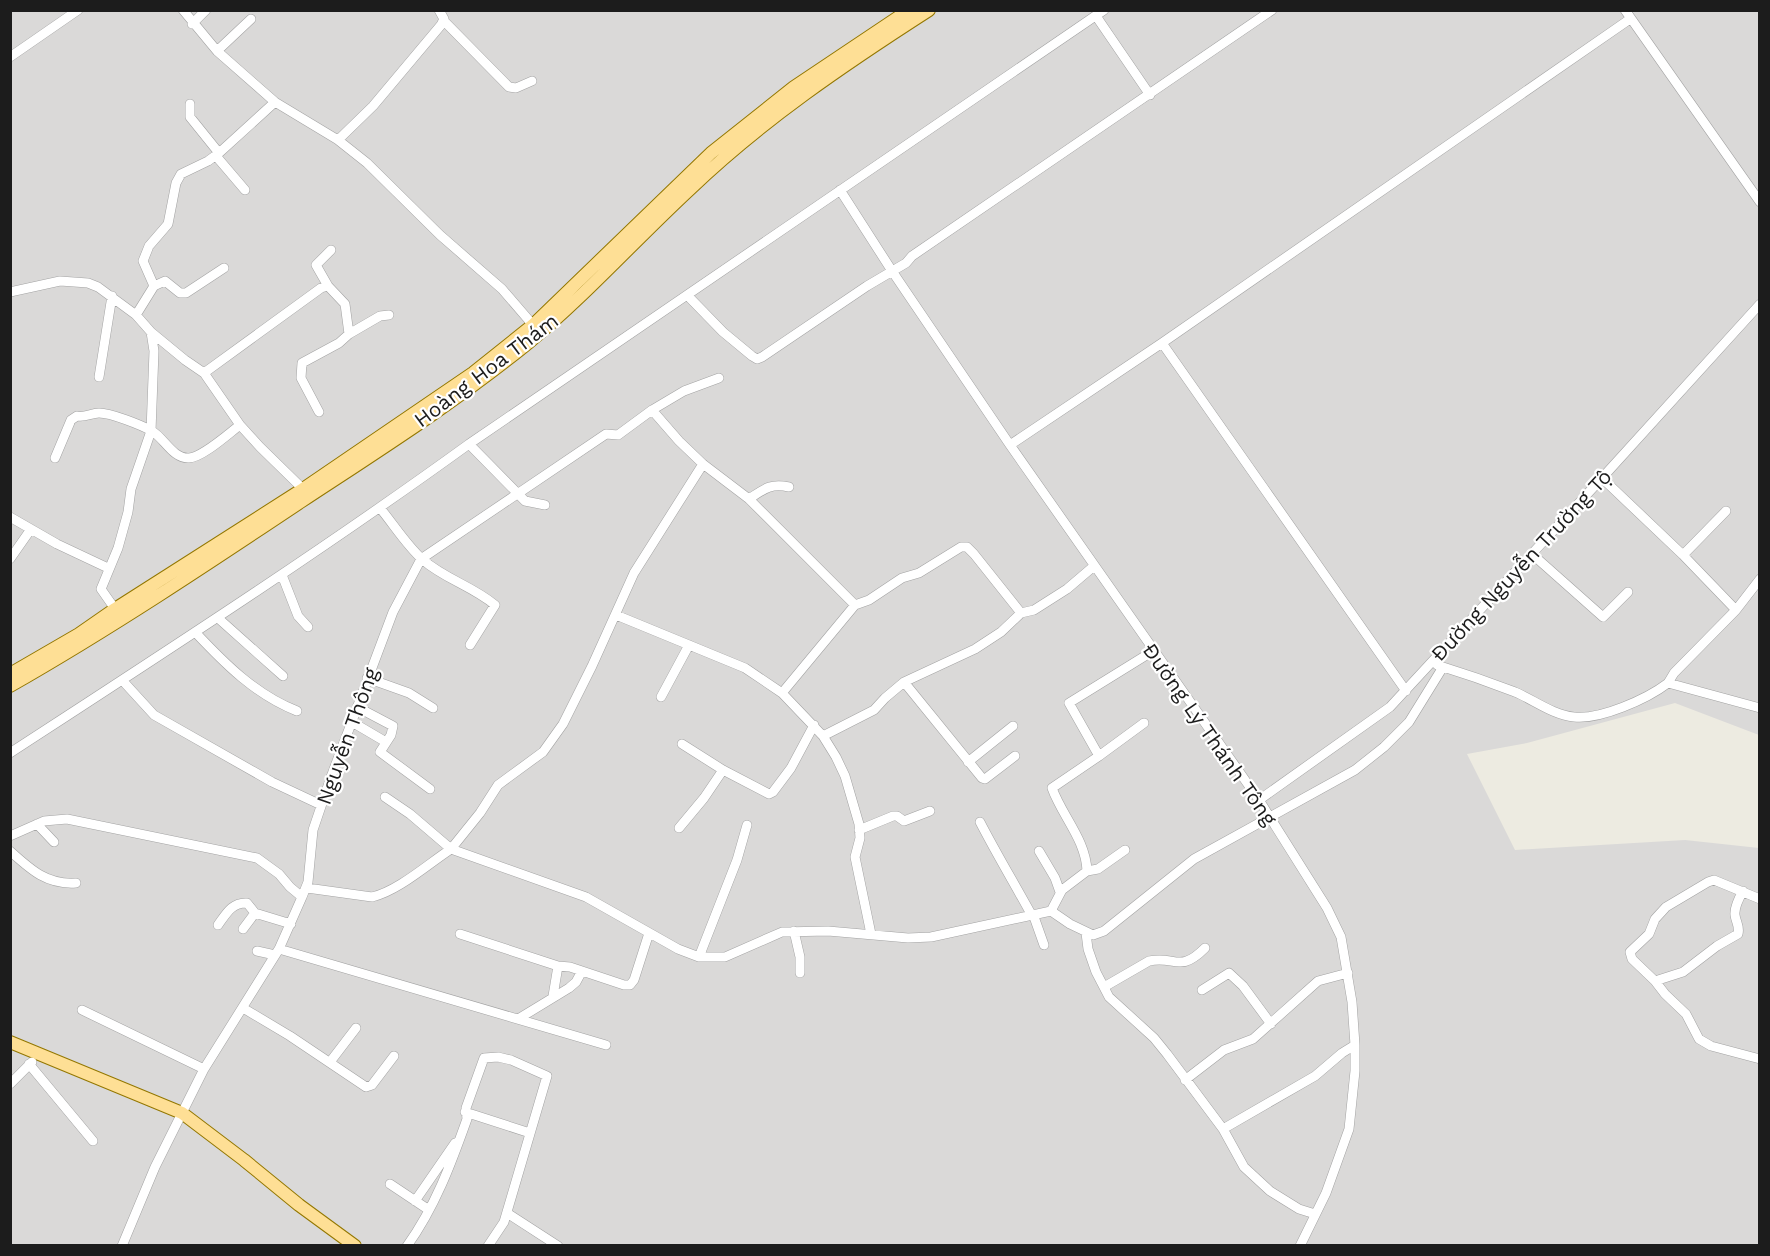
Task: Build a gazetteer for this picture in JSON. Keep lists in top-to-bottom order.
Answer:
{
  "streets": {
    "main road": ["Hoàng Hoa Thám"],
    "street": ["Đường Nguyễn Trường Tộ", "Đường Lý Thánh Tông", "Nguyễn Thông"]
  },
  "crossings": [
    ["Đường Nguyễn Trường Tộ", "Đường Lý Thánh Tông"]
  ]
}
